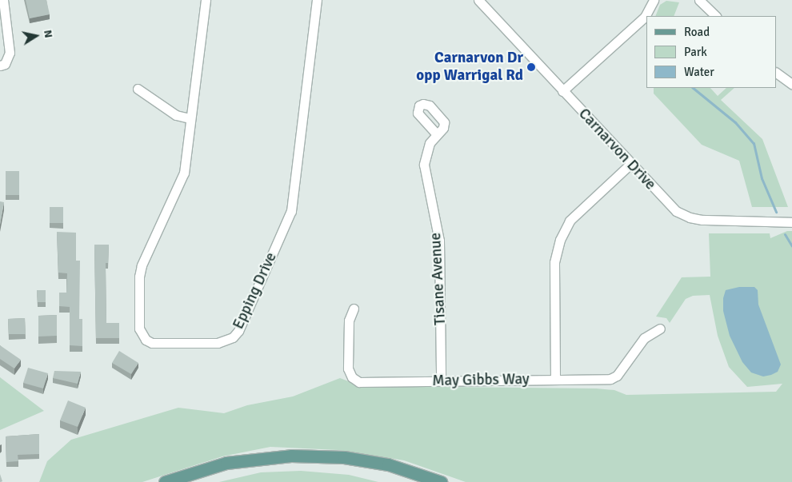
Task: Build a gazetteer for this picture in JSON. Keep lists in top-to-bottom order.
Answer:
{
  "streets": {
    "street": [
      "Carnarvon Drive",
      "Tisane Avenue",
      "Epping Drive",
      "May Gibbs Way"
    ]
  },
  "crossings": [
    ["Tisane Avenue", "May Gibbs Way"]
  ],
  "places": ["Carnarvon Dr opp Warrigal Rd"],
  "legend": ["Road", "Park", "Water"],
  "north": "right"
}
